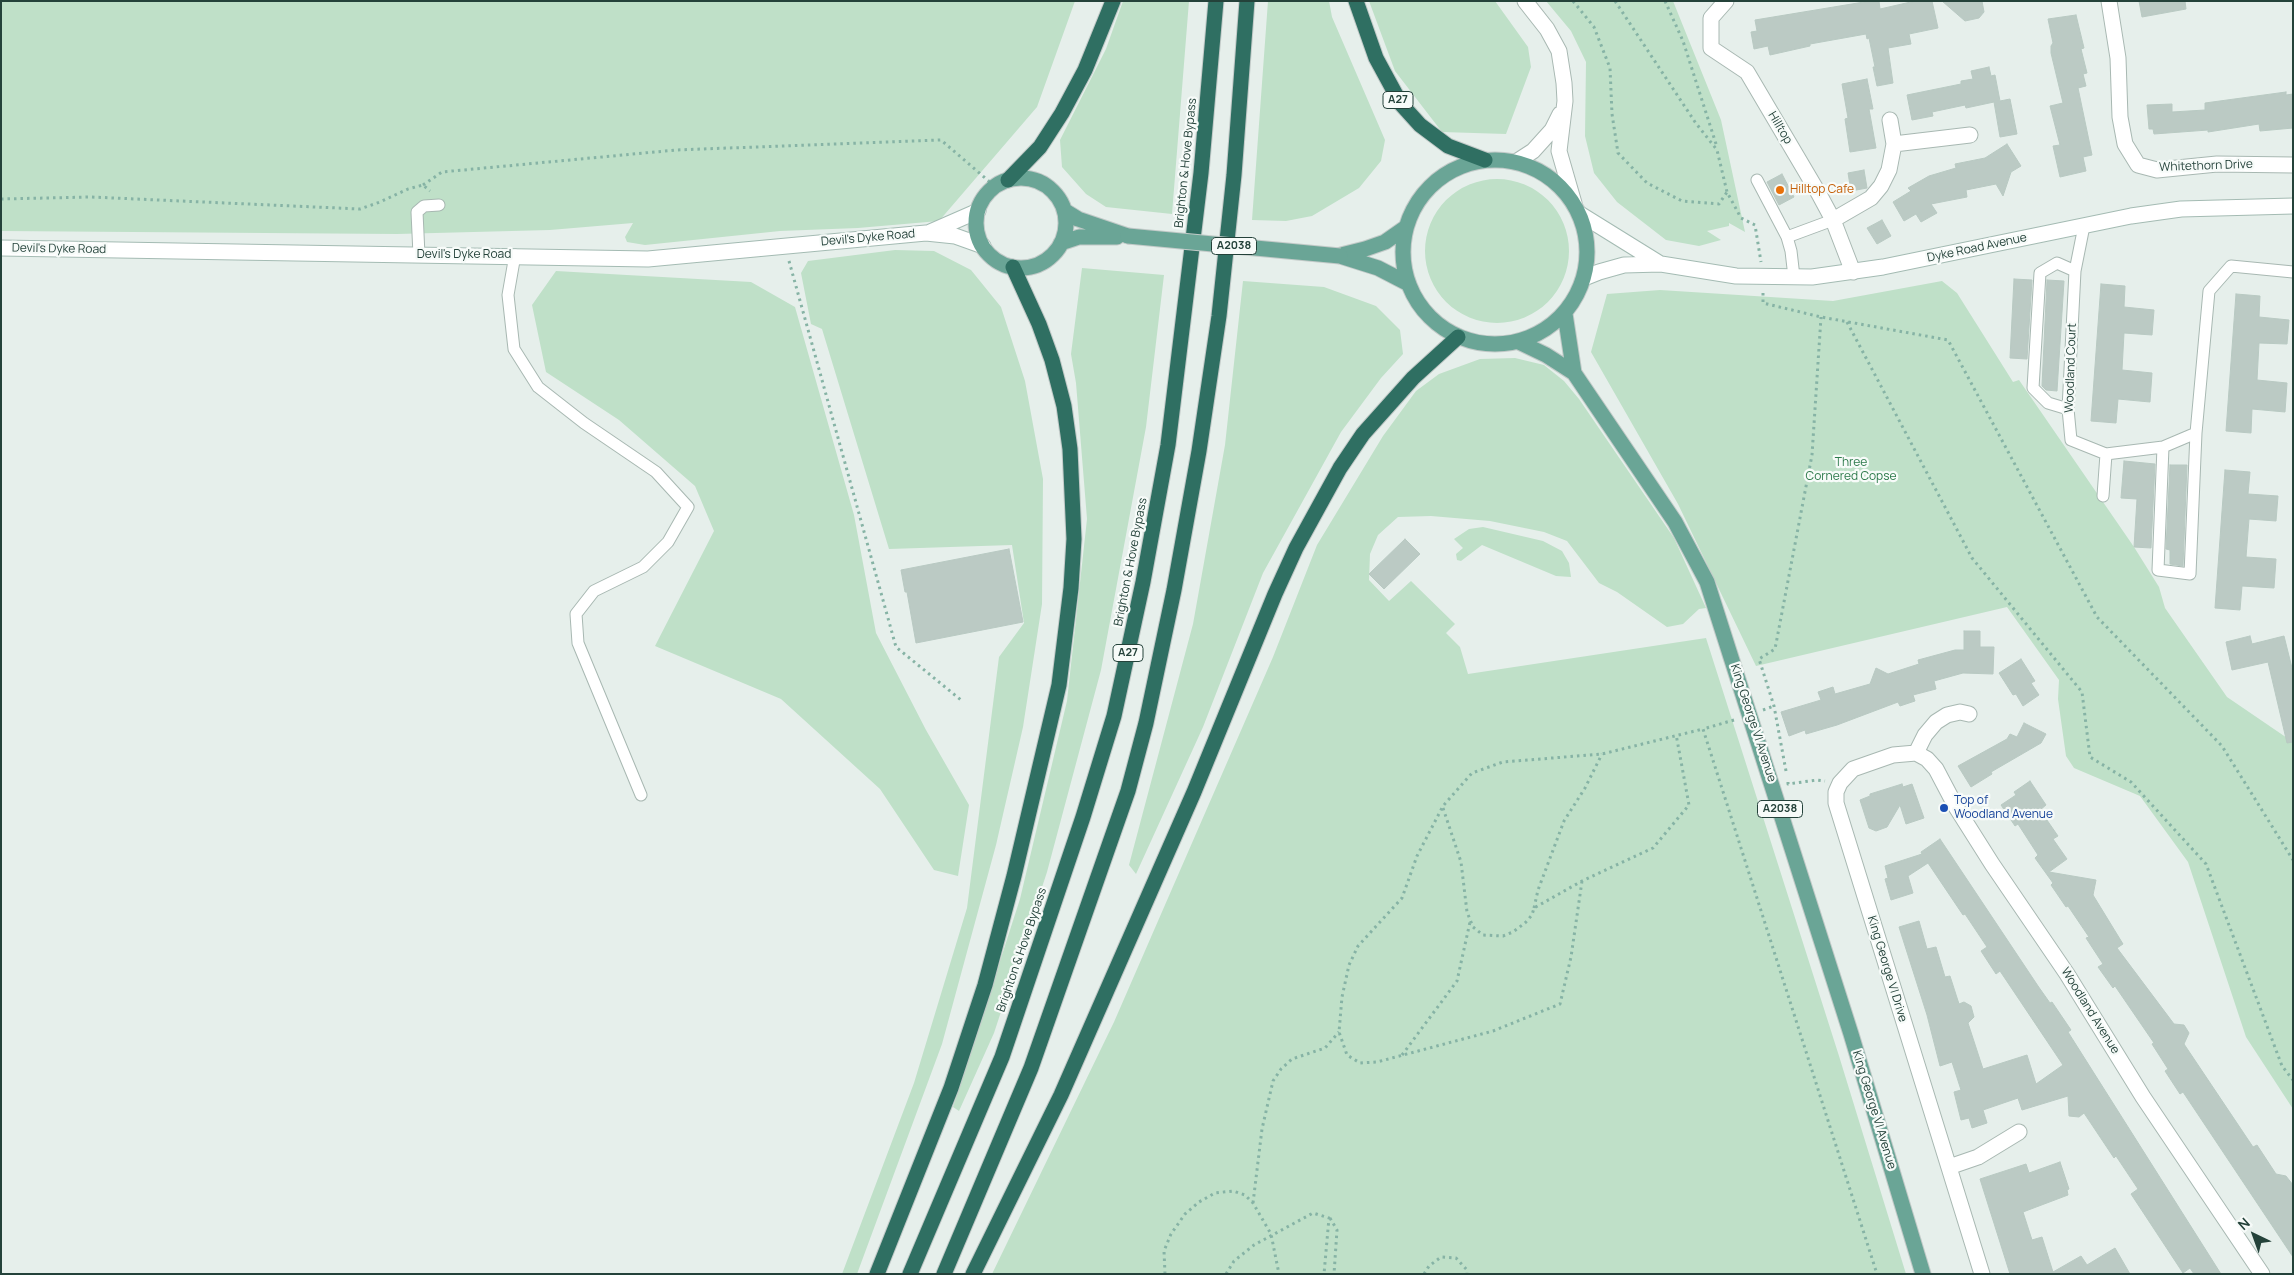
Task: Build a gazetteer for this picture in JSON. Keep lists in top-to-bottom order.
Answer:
{
  "streets": {
    "highway": ["A27", "Brighton & Hove Bypass"],
    "main road": ["A2038", "King George VI Avenue"],
    "street": [
      "Hilltop",
      "Whitethorn Drive",
      "Devil's Dyke Road",
      "Dyke Road Avenue",
      "King George VI Drive",
      "Woodland Avenue"
    ],
    "lane": ["Woodland Court"]
  },
  "crossings": [
    ["Hilltop", "Dyke Road Avenue"],
    ["Devil's Dyke Road", "A2038"],
    ["Dyke Road Avenue", "Woodland Court"]
  ],
  "parks": ["Three Cornered Copse"],
  "places": ["Hilltop Cafe", "Top of Woodland Avenue"],
  "north": "top left"
}
